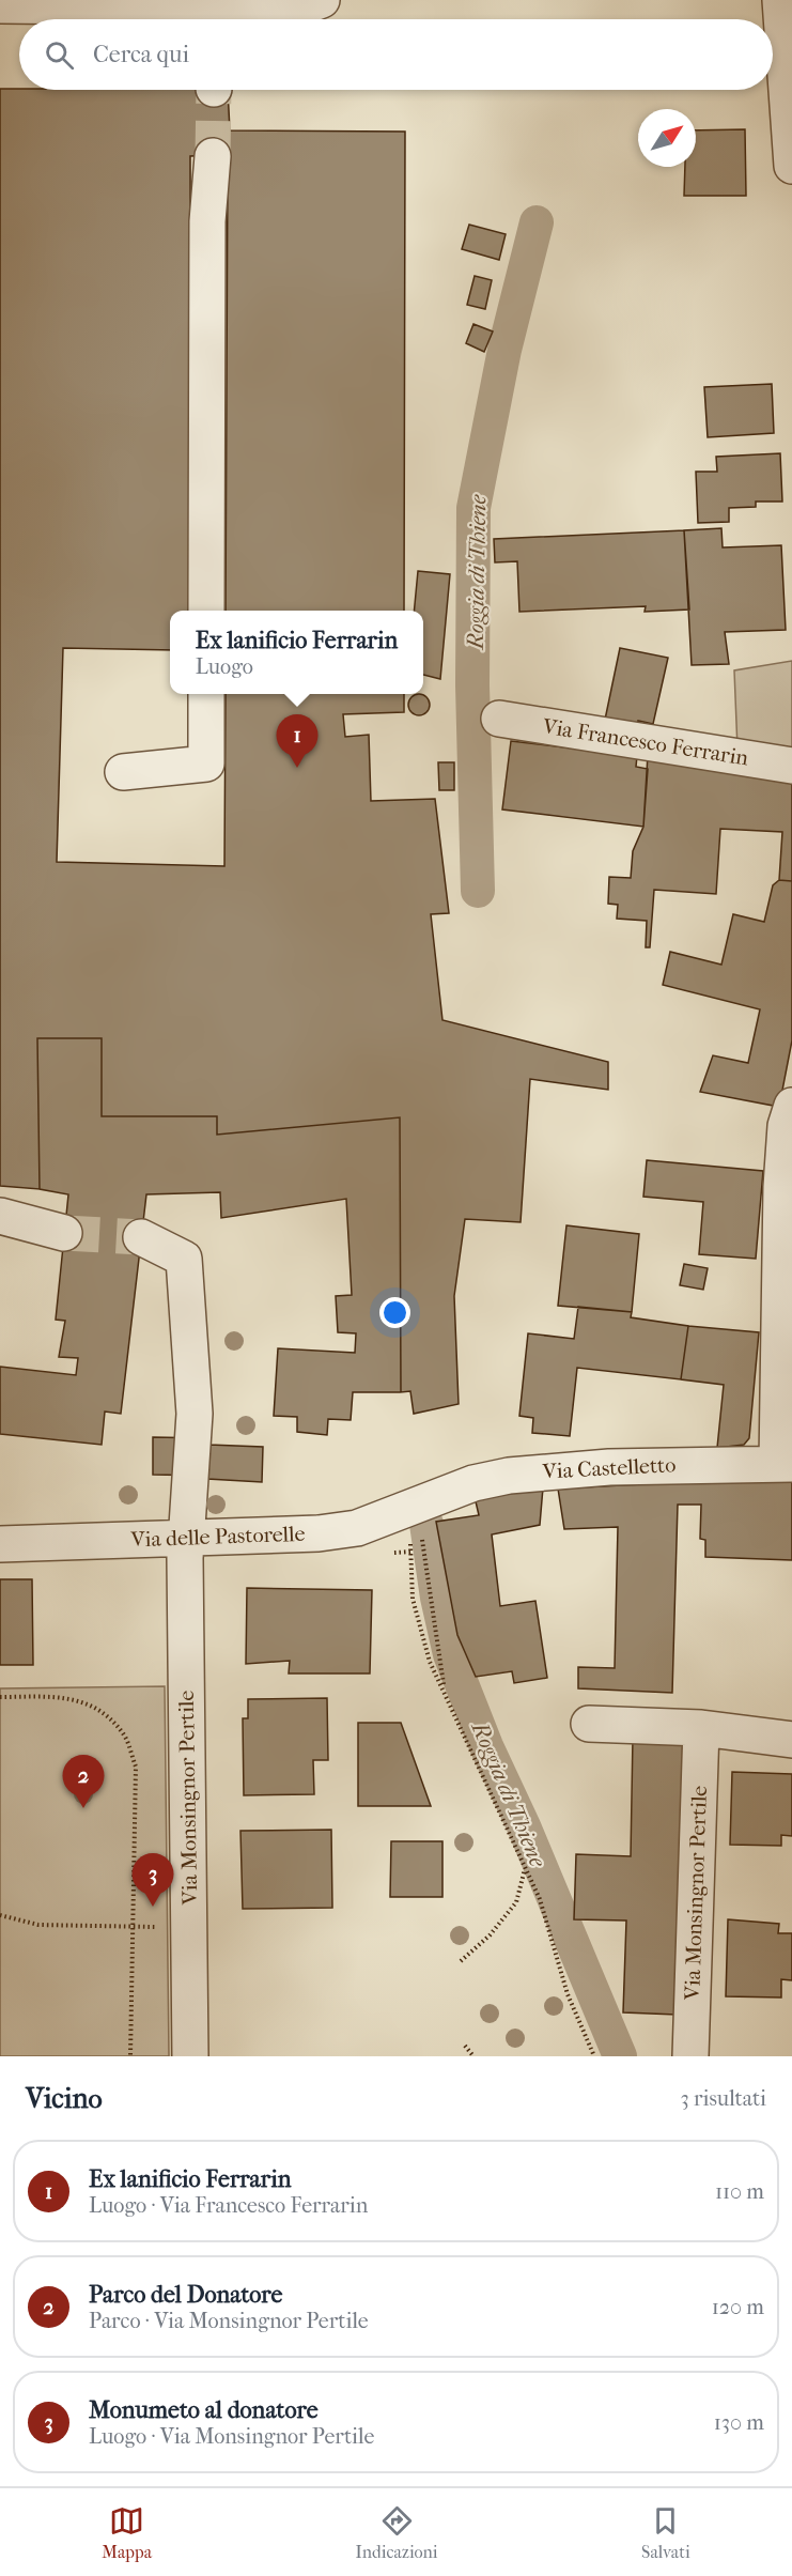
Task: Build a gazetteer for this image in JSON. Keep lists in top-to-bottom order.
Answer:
{
  "streets": {
    "street": [
      "Via Francesco Ferrarin",
      "Via Castelletto",
      "Via delle Pastorelle",
      "Via Monsingnor Pertile"
    ]
  },
  "crossings": [
    ["Via Castelletto", "Via delle Pastorelle"],
    ["Via delle Pastorelle", "Via Monsingnor Pertile"]
  ],
  "water": ["Roggia di Thiene"],
  "north": "top right",
  "page": {
    "search": "Cerca qui",
    "popup": ["Ex lanificio Ferrarin", "Luogo"],
    "pins": ["1", "2", "3"],
    "heading": ["Vicino", "3 risultati"],
    "list": [
      {
        "mark": "1",
        "name": "Ex lanificio Ferrarin",
        "note": "Luogo · Via Francesco Ferrarin",
        "value": "110 m"
      },
      {
        "mark": "2",
        "name": "Parco del Donatore",
        "note": "Parco · Via Monsingnor Pertile",
        "value": "120 m"
      },
      {
        "mark": "3",
        "name": "Monumeto al donatore",
        "note": "Luogo · Via Monsingnor Pertile",
        "value": "130 m"
      }
    ],
    "nav": ["Mappa", "Indicazioni", "Salvati"]
  }
}
